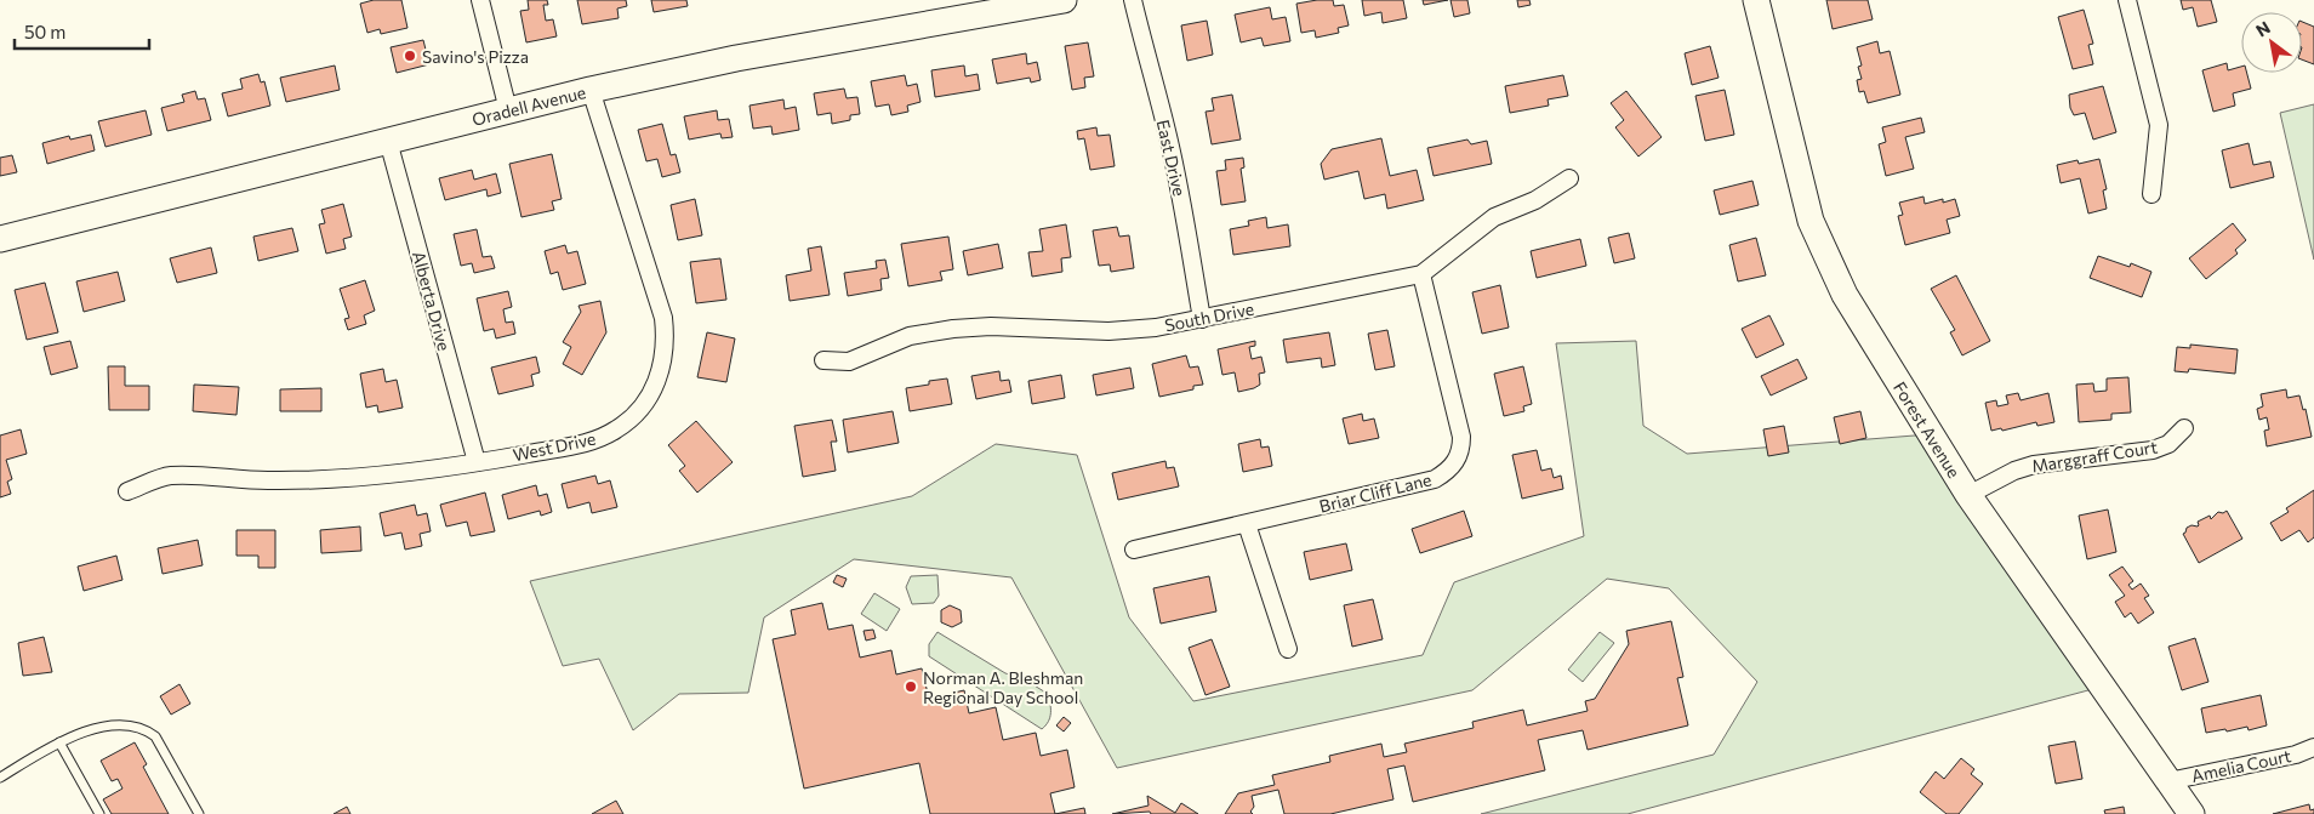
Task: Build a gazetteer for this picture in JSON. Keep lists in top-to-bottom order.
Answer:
{
  "streets": {
    "main road": ["Oradell Avenue", "Forest Avenue"],
    "street": [
      "East Drive",
      "Alberta Drive",
      "South Drive",
      "West Drive",
      "Marggraff Court",
      "Briar Cliff Lane",
      "Amelia Court"
    ]
  },
  "crossings": [
    ["Oradell Avenue", "Alberta Drive"],
    ["Oradell Avenue", "West Drive"],
    ["East Drive", "South Drive"],
    ["Alberta Drive", "West Drive"],
    ["South Drive", "Briar Cliff Lane"],
    ["Forest Avenue", "Marggraff Court"],
    ["Forest Avenue", "Amelia Court"]
  ],
  "places": ["Savino's Pizza", "Norman A. Bleshman Regional Day School"],
  "scale_bar": "50 m",
  "north": "top left"
}
